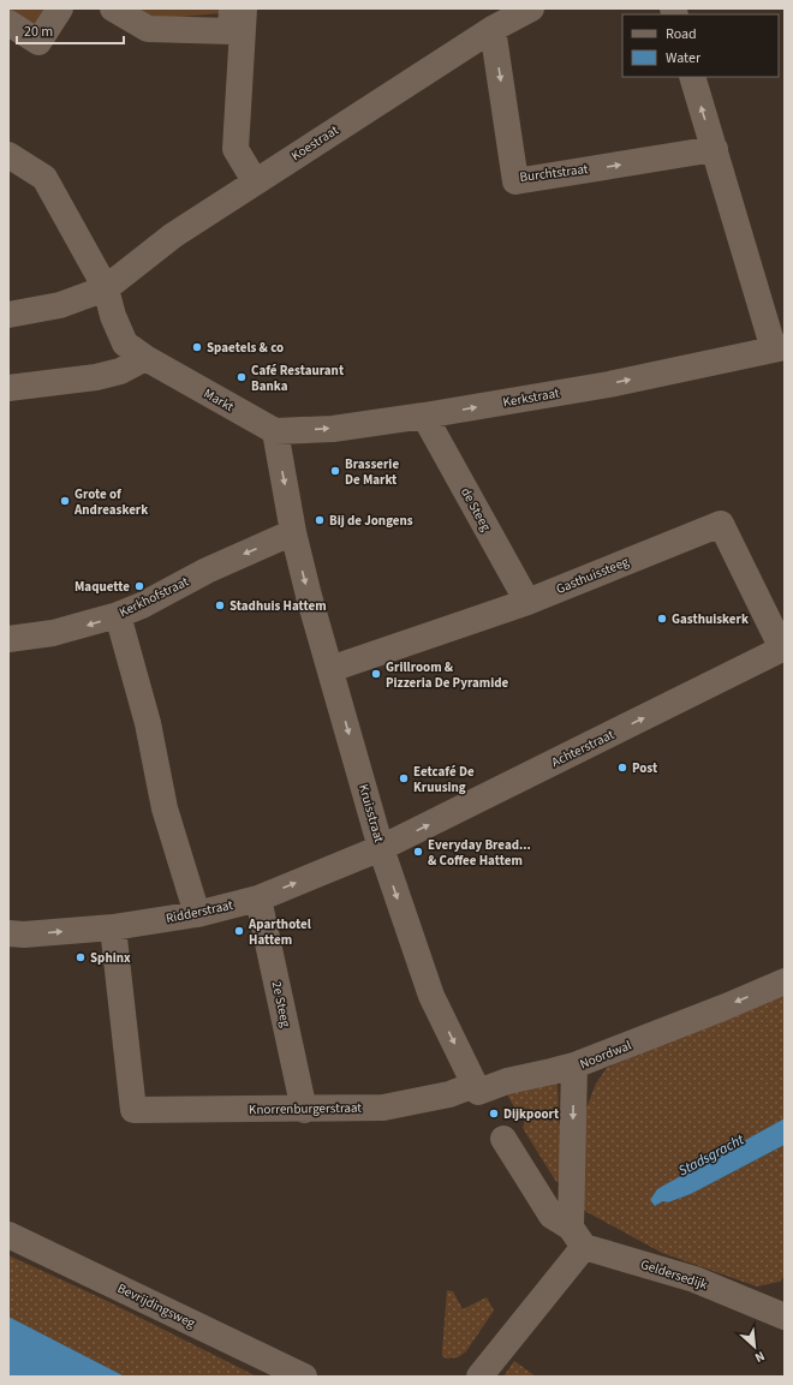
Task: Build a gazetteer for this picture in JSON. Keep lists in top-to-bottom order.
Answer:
{
  "streets": {
    "street": [
      "Koestraat",
      "Burchtstraat",
      "Kerkstraat",
      "Markt",
      "de Steeg",
      "Gasthuissteeg",
      "Kerkhofstraat",
      "Achterstraat",
      "Kruisstraat",
      "Ridderstraat",
      "2e Steeg",
      "Noordwal",
      "Knorrenburgerstraat",
      "Geldersedijk",
      "Bevrijdingsweg"
    ]
  },
  "crossings": [
    ["Koestraat", "Burchtstraat"],
    ["Koestraat", "Markt"],
    ["Kerkstraat", "Markt"],
    ["Kerkstraat", "de Steeg"],
    ["de Steeg", "Gasthuissteeg"],
    ["Gasthuissteeg", "Achterstraat"],
    ["Gasthuissteeg", "Kruisstraat"],
    ["Kerkhofstraat", "Kruisstraat"],
    ["Achterstraat", "Kruisstraat"],
    ["Achterstraat", "Ridderstraat"],
    ["Kruisstraat", "Ridderstraat"],
    ["Kruisstraat", "Knorrenburgerstraat"],
    ["Ridderstraat", "2e Steeg"],
    ["Ridderstraat", "Knorrenburgerstraat"],
    ["2e Steeg", "Knorrenburgerstraat"],
    ["Noordwal", "Knorrenburgerstraat"],
    ["Noordwal", "Geldersedijk"]
  ],
  "one_way": [
    "Kerkstraat",
    "Achterstraat",
    "Ridderstraat",
    "Noordwal"
  ],
  "water": ["Stadsgracht"],
  "places": [
    "Spaetels & co",
    "Café Restaurant Banka",
    "Brasserie De Markt",
    "Grote of Andreaskerk",
    "Bij de Jongens",
    "Maquette",
    "Stadhuis Hattem",
    "Gasthuiskerk",
    "Grillroom & Pizzeria De Pyramide",
    "Post",
    "Eetcafé De Kruusing",
    "Everyday Bread... & Coffee Hattem",
    "Aparthotel Hattem",
    "Sphinx",
    "Dijkpoort"
  ],
  "legend": ["Road", "Water"],
  "scale_bar": "20 m",
  "north": "bottom right"
}
